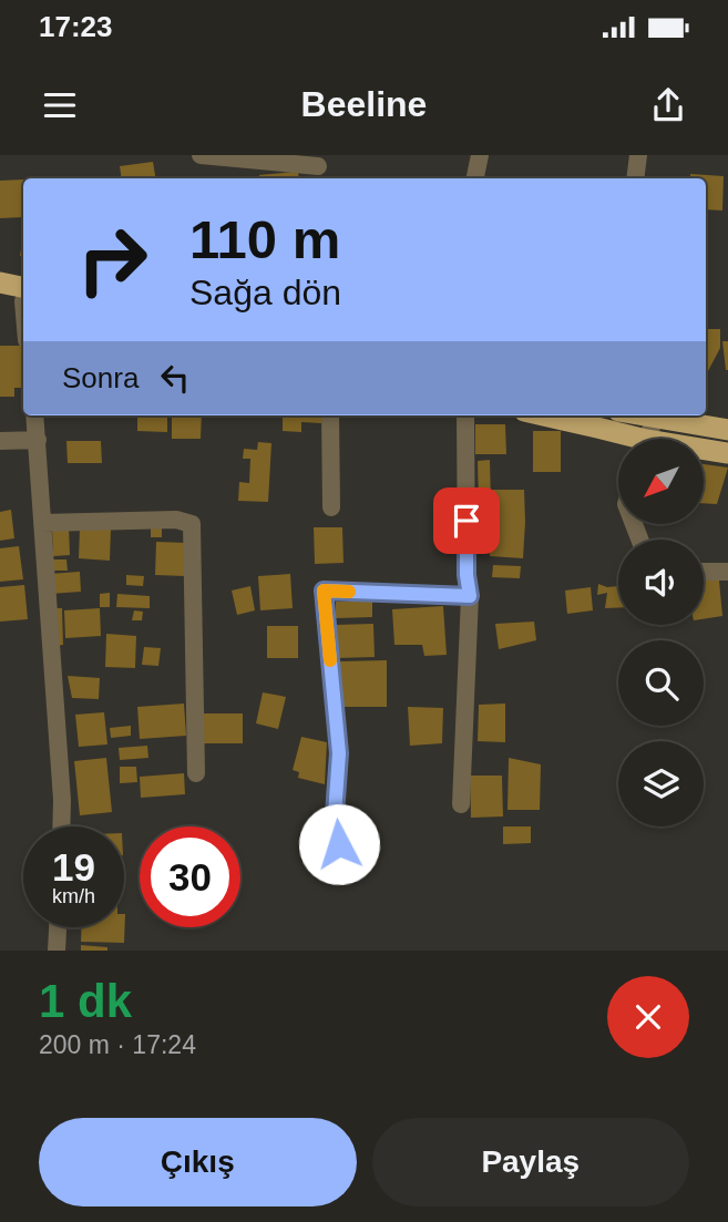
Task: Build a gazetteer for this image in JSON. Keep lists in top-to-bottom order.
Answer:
{
  "north": "bottom left",
  "page": {
    "status": "17:23",
    "header": "Beeline",
    "turn": ["110 m", "Sağa dön"],
    "then": "Sonra",
    "speed": "19 km/h",
    "limit": "30",
    "heading": ["1 dk", "200 m · 17:24"],
    "buttons": ["Çıkış", "Paylaş"]
  }
}
